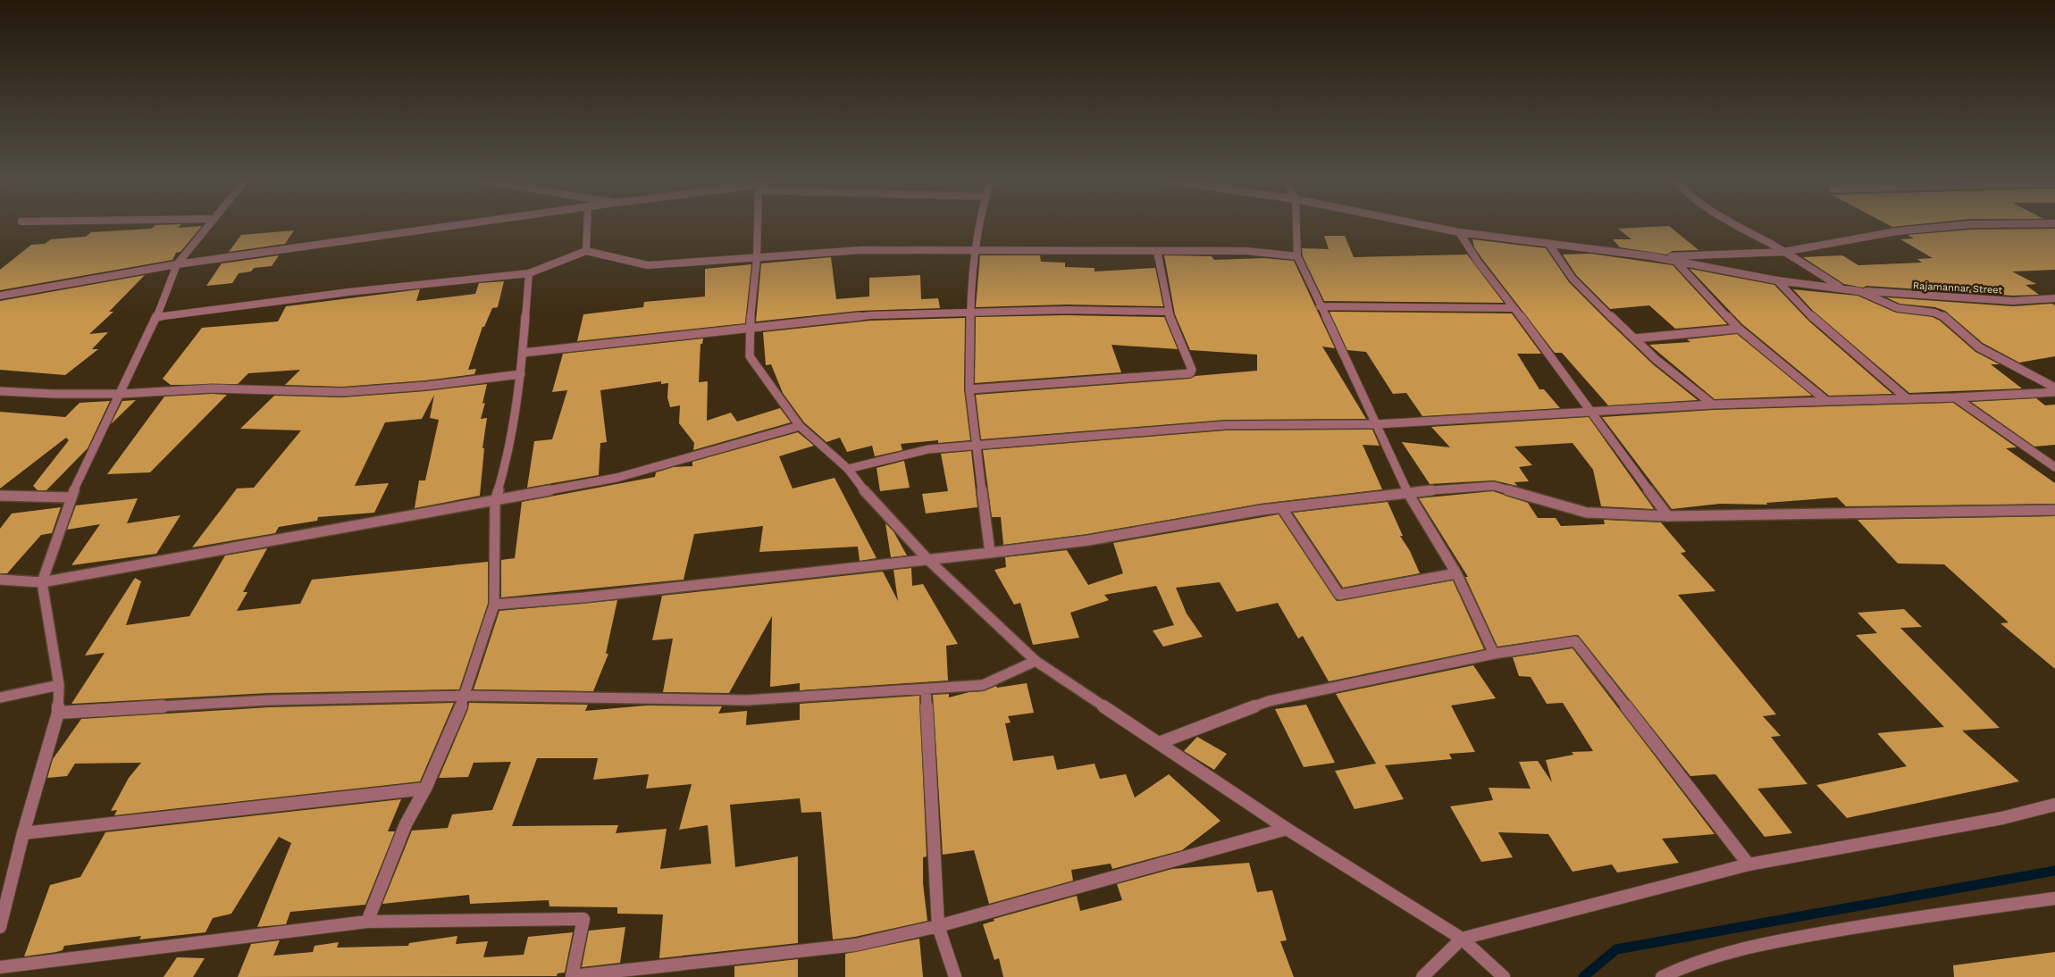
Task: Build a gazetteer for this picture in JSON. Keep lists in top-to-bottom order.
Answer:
{
  "streets": {
    "street": ["Rajamannar Street"]
  }
}
